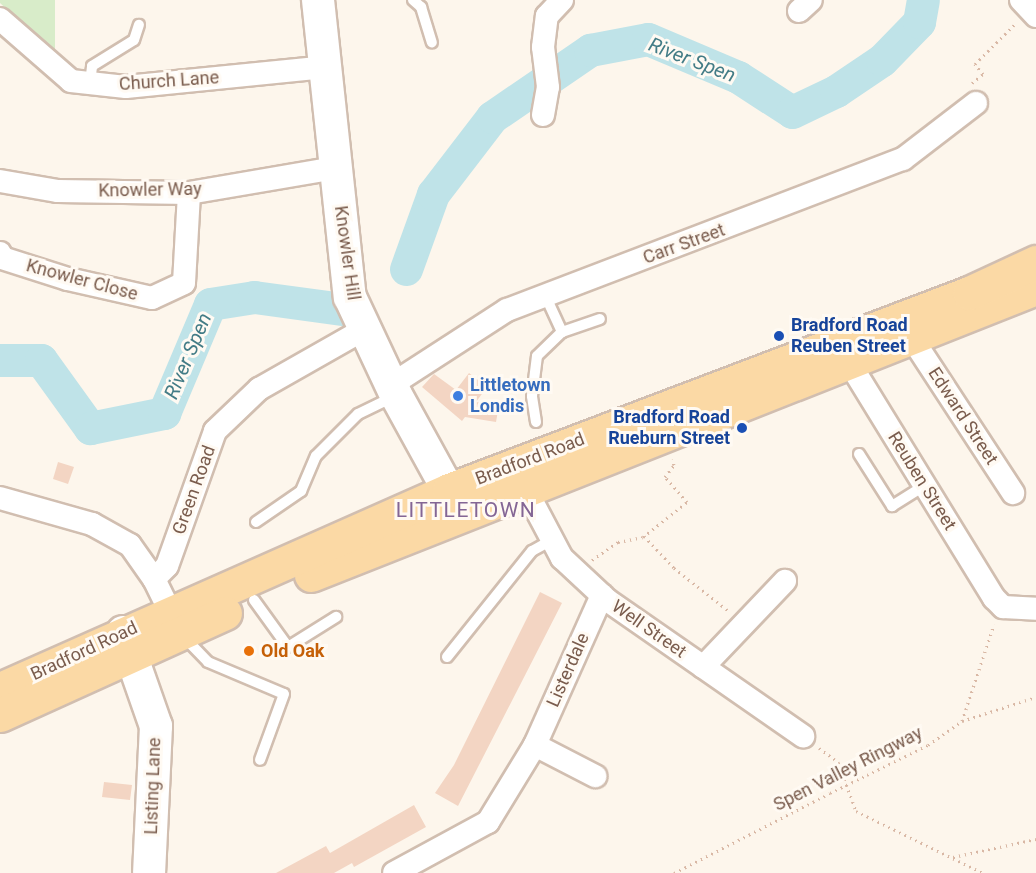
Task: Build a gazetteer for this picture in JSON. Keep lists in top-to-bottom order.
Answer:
{
  "streets": {
    "main road": ["Bradford Road"],
    "street": [
      "Church Lane",
      "Knowler Way",
      "Carr Street",
      "Knowler Hill",
      "Knowler Close",
      "Edward Street",
      "Reuben Street",
      "Green Road",
      "Well Street",
      "Listerdale",
      "Listing Lane"
    ],
    "path": ["Spen Valley Ringway"]
  },
  "crossings": [
    ["Church Lane", "Knowler Hill"],
    ["Knowler Way", "Knowler Hill"],
    ["Knowler Way", "Knowler Close"],
    ["Carr Street", "Knowler Hill"],
    ["Knowler Hill", "Bradford Road"],
    ["Knowler Hill", "Green Road"],
    ["Edward Street", "Bradford Road"],
    ["Bradford Road", "Reuben Street"],
    ["Bradford Road", "Well Street"],
    ["Bradford Road", "Listing Lane"],
    ["Well Street", "Listerdale"]
  ],
  "districts": ["LITTLETOWN"],
  "water": ["River Spen"],
  "places": [
    "Bradford Road Reuben Street",
    "Littletown Londis",
    "Bradford Road Rueburn Street",
    "Old Oak"
  ]
}
